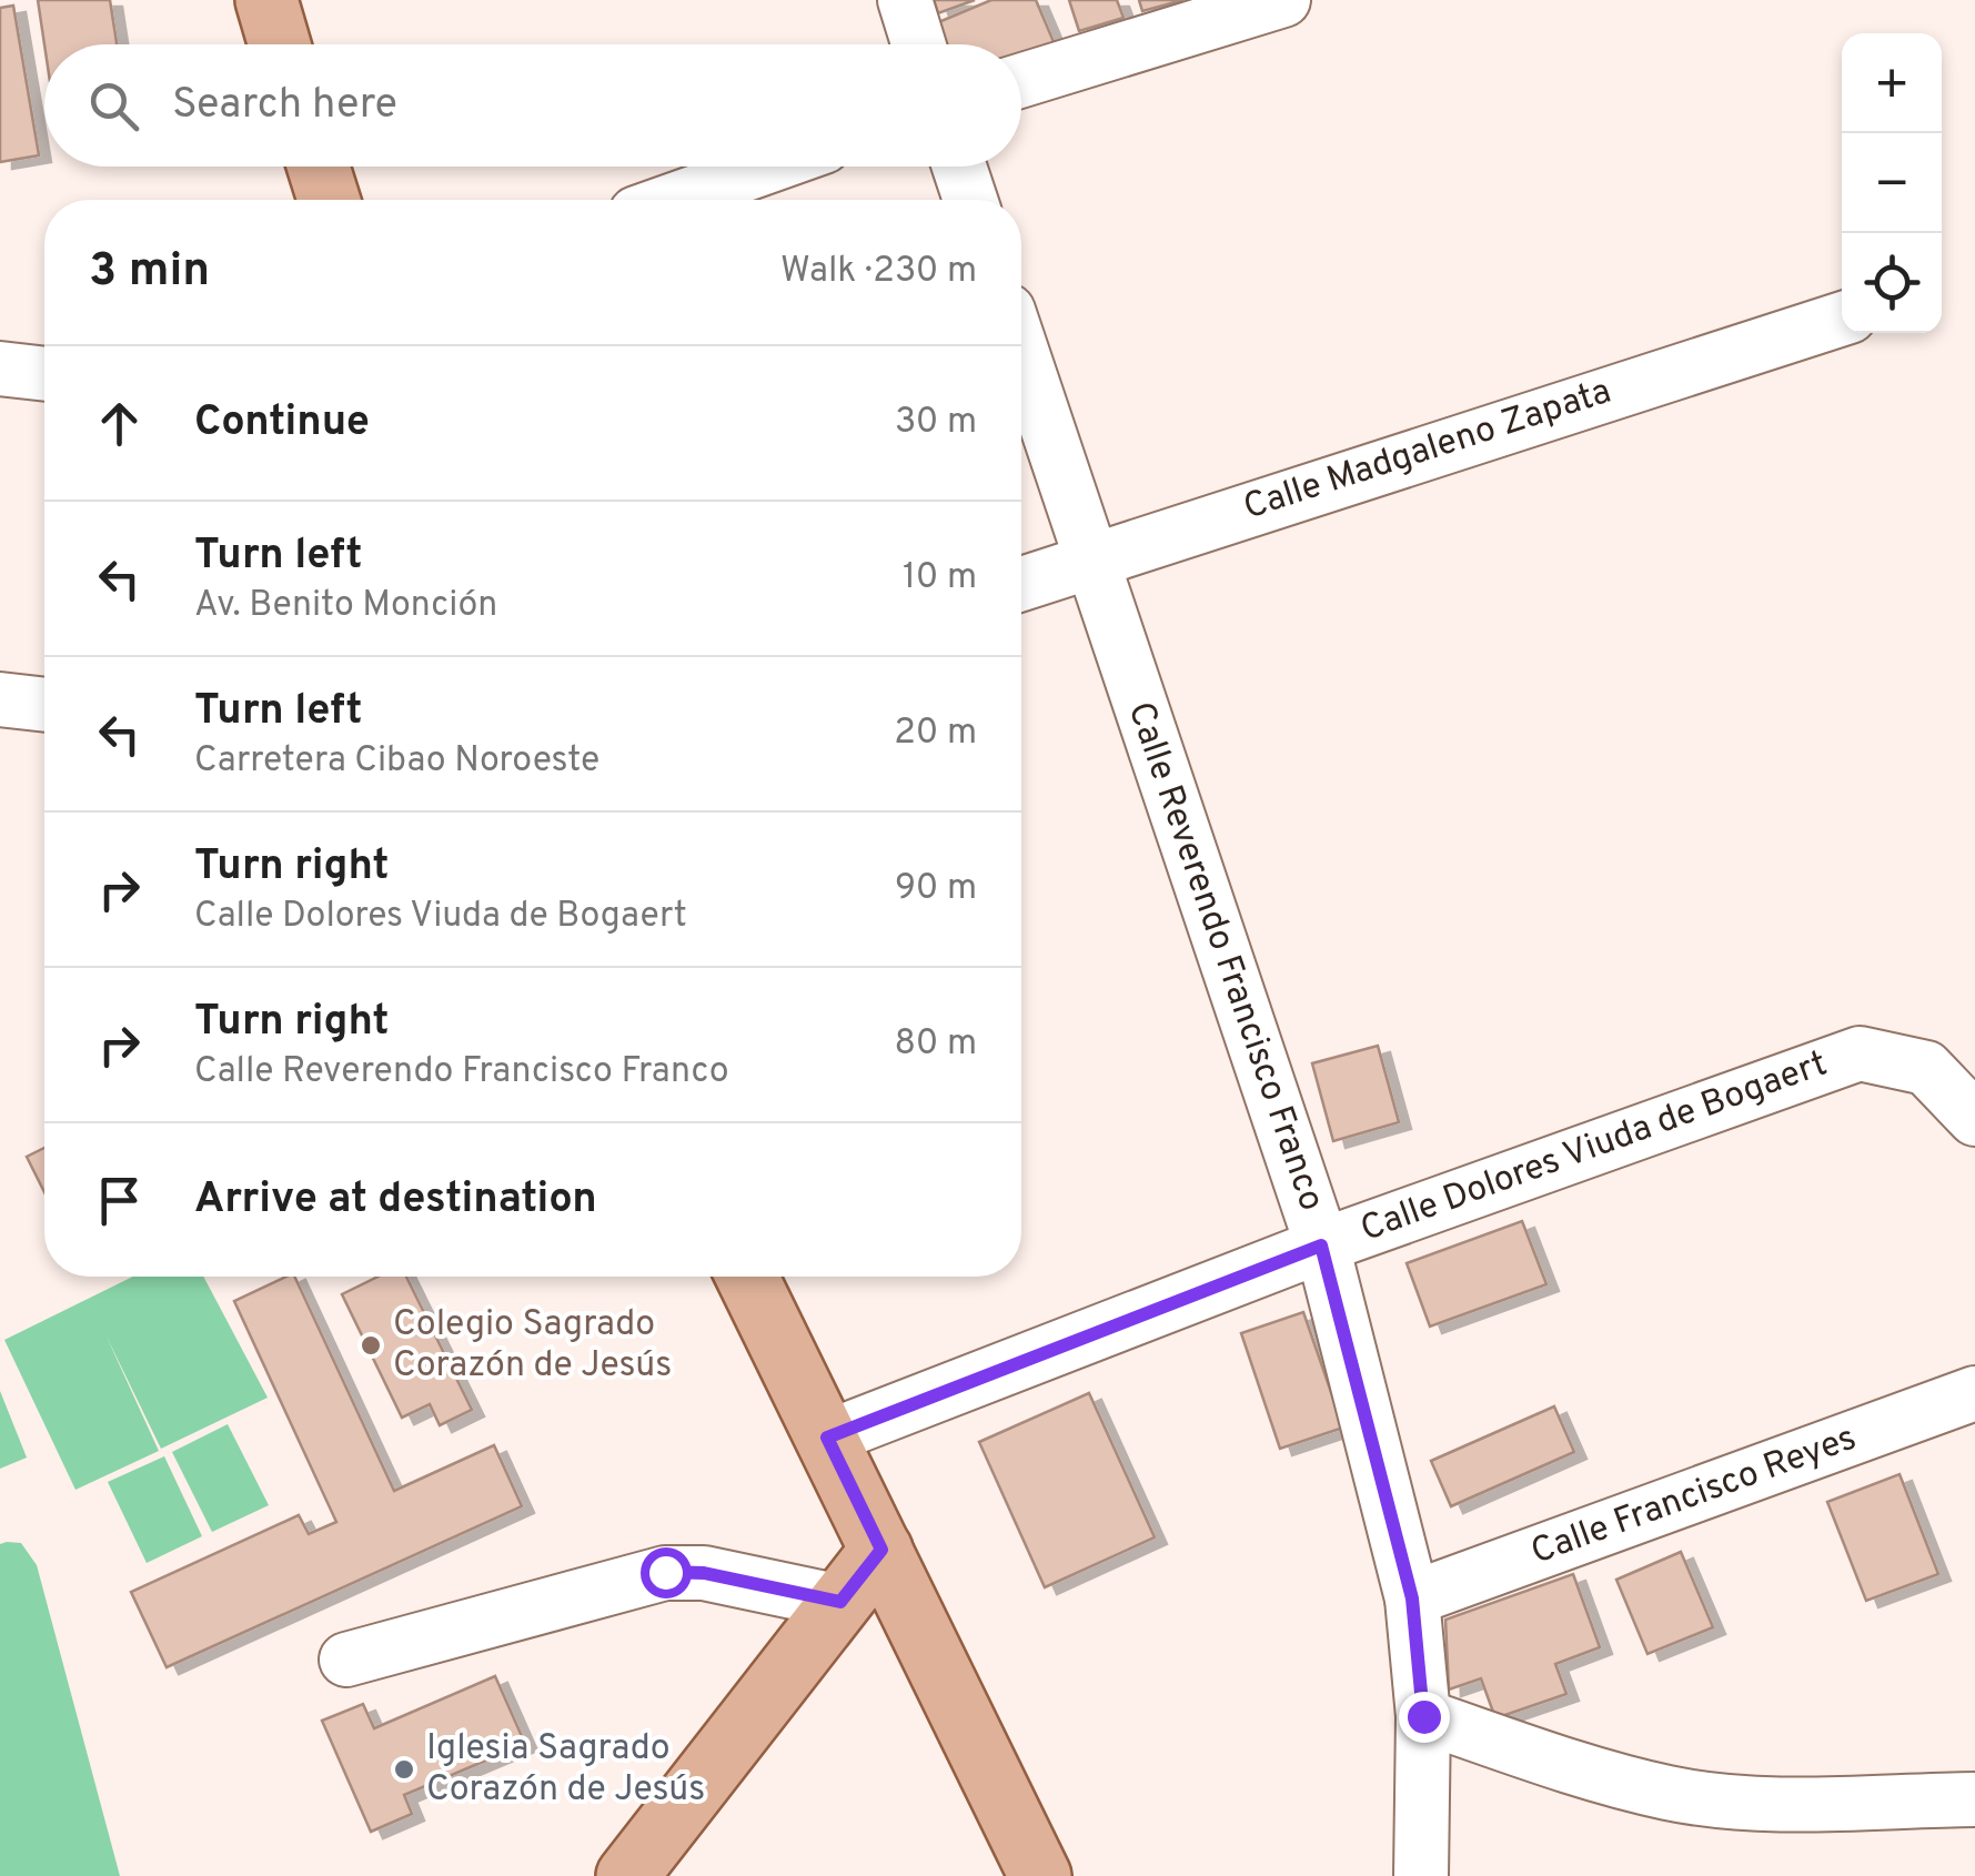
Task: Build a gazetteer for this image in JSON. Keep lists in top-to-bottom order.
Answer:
{
  "streets": {
    "street": [
      "Calle Madgaleno Zapata",
      "Calle Reverendo Francisco Franco",
      "Calle Dolores Viuda de Bogaert",
      "Calle Francisco Reyes"
    ]
  },
  "crossings": [
    ["Calle Madgaleno Zapata", "Calle Reverendo Francisco Franco"],
    ["Calle Reverendo Francisco Franco", "Calle Dolores Viuda de Bogaert"],
    ["Calle Reverendo Francisco Franco", "Calle Francisco Reyes"]
  ],
  "places": ["Colegio Sagrado Corazón de Jesús", "Iglesia Sagrado Corazón de Jesús"],
  "page": {
    "map_buttons": ["+", "−"],
    "search": "Search here",
    "heading": ["3 min", "Walk · 230 m"],
    "list": [
      ["Continue", "30 m"],
      ["Turn left", "Av. Benito Monción", "10 m"],
      ["Turn left", "Carretera Cibao Noroeste", "20 m"],
      ["Turn right", "Calle Dolores Viuda de Bogaert", "90 m"],
      ["Turn right", "Calle Reverendo Francisco Franco", "80 m"],
      "Arrive at destination"
    ]
  }
}
